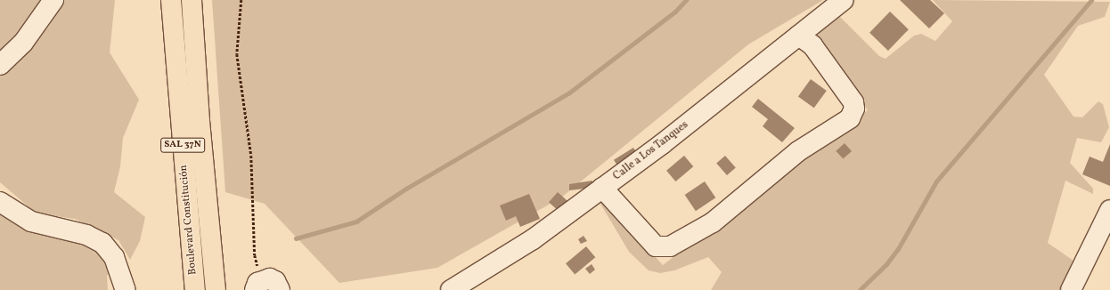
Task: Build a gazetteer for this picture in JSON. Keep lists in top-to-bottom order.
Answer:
{
  "streets": {
    "highway": ["SAL 37N", "Boulevard Constitución"],
    "street": ["Calle a Los Tanques"]
  }
}
